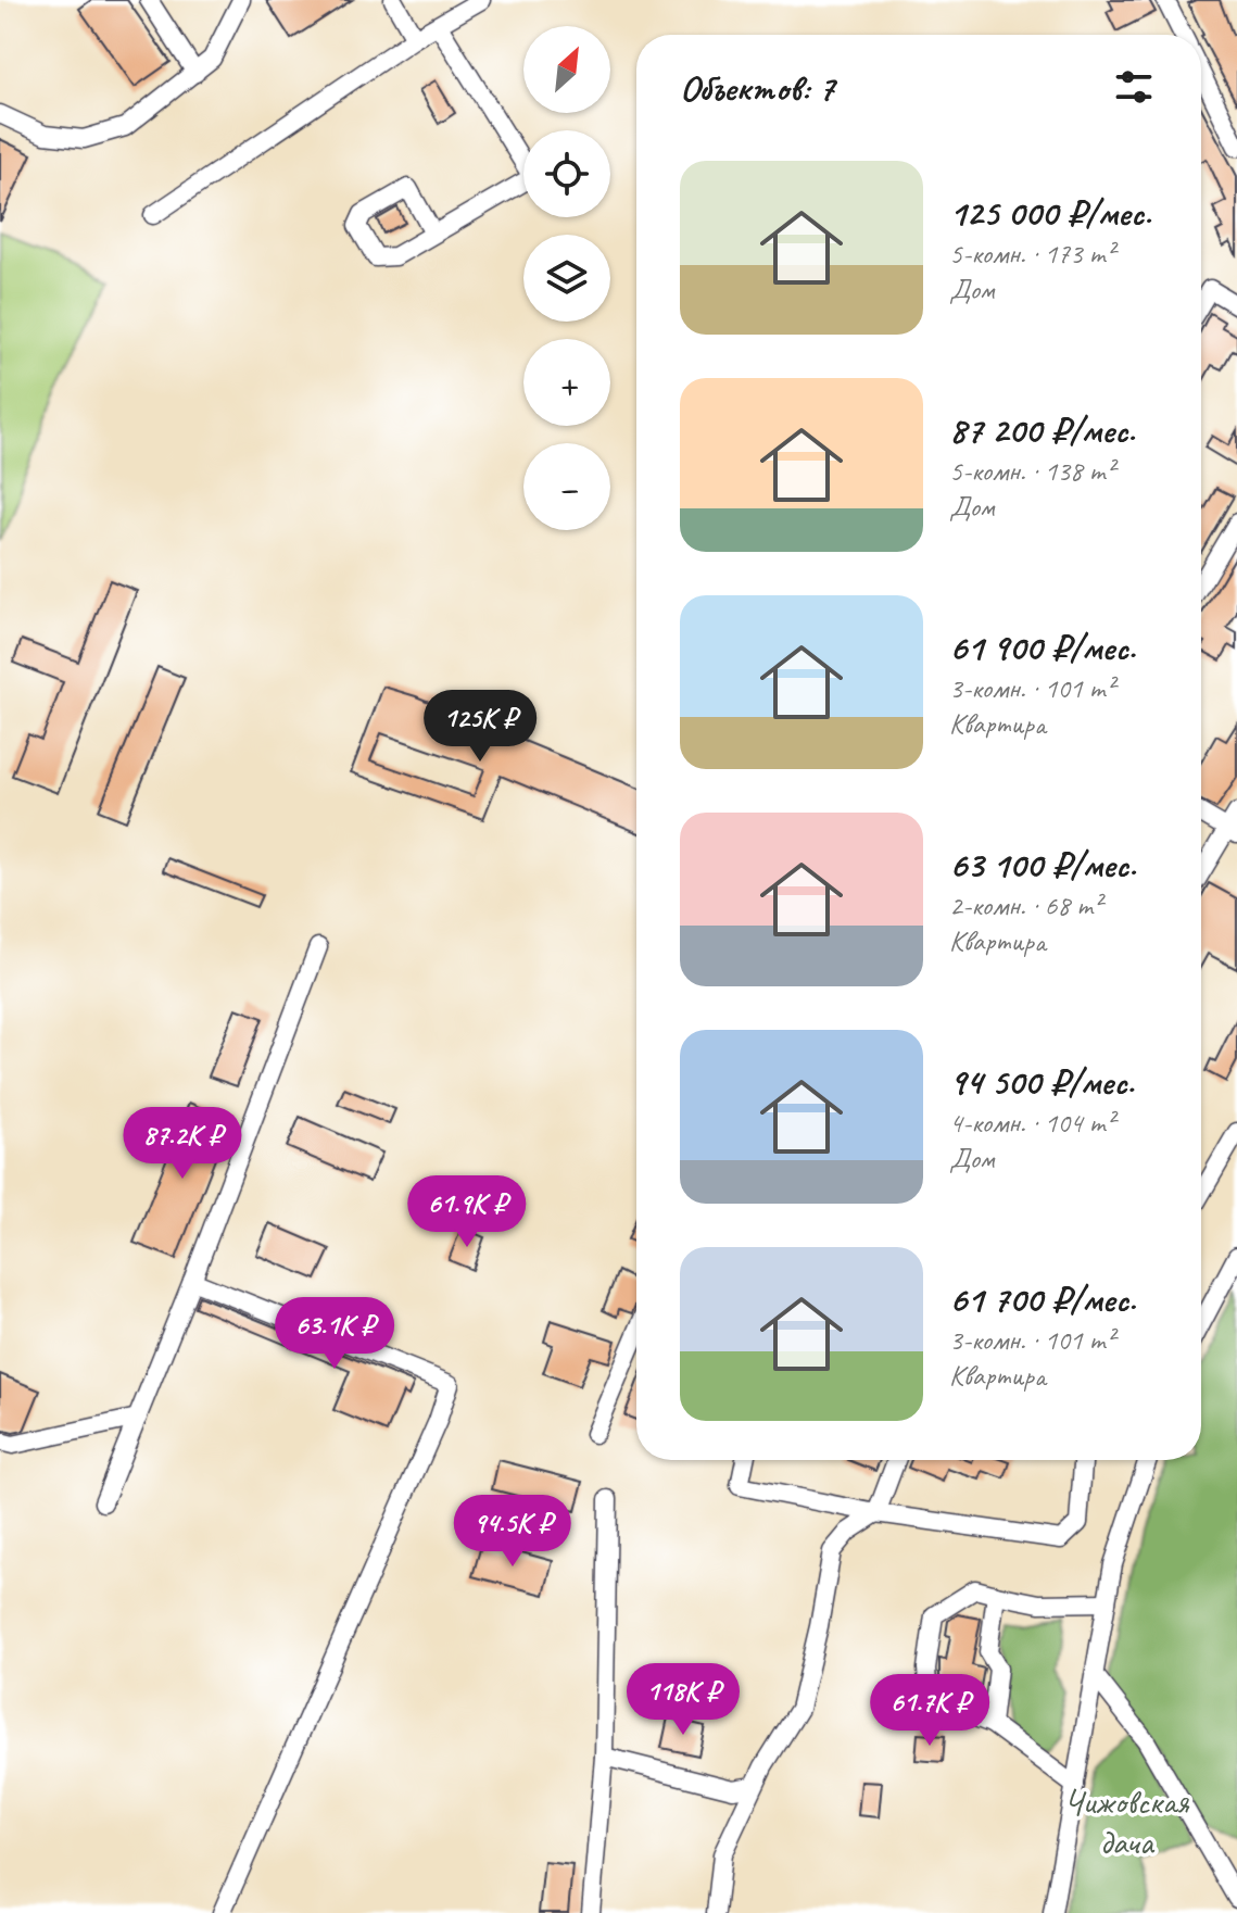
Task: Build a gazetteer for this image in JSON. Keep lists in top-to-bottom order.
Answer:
{
  "parks": ["Чижовская дача"],
  "north": "top right",
  "page": {
    "map_buttons": ["+", "−"],
    "heading": "Объектов: 7",
    "list": [
      {
        "name": "125 000 ₽/мес.",
        "note": "5-комн. · 173 m² · Дом"
      },
      {
        "name": "87 200 ₽/мес.",
        "note": "5-комн. · 138 m² · Дом"
      },
      {
        "name": "61 900 ₽/мес.",
        "note": "3-комн. · 101 m² · Квартира"
      },
      {
        "name": "63 100 ₽/мес.",
        "note": "2-комн. · 68 m² · Квартира"
      },
      {
        "name": "94 500 ₽/мес.",
        "note": "4-комн. · 104 m² · Дом"
      },
      {
        "name": "61 700 ₽/мес.",
        "note": "3-комн. · 101 m² · Квартира"
      }
    ],
    "price": [
      "125K ₽",
      "87.2K ₽",
      "61.9K ₽",
      "63.1K ₽",
      "94.5K ₽",
      "118K ₽",
      "61.7K ₽"
    ]
  }
}
